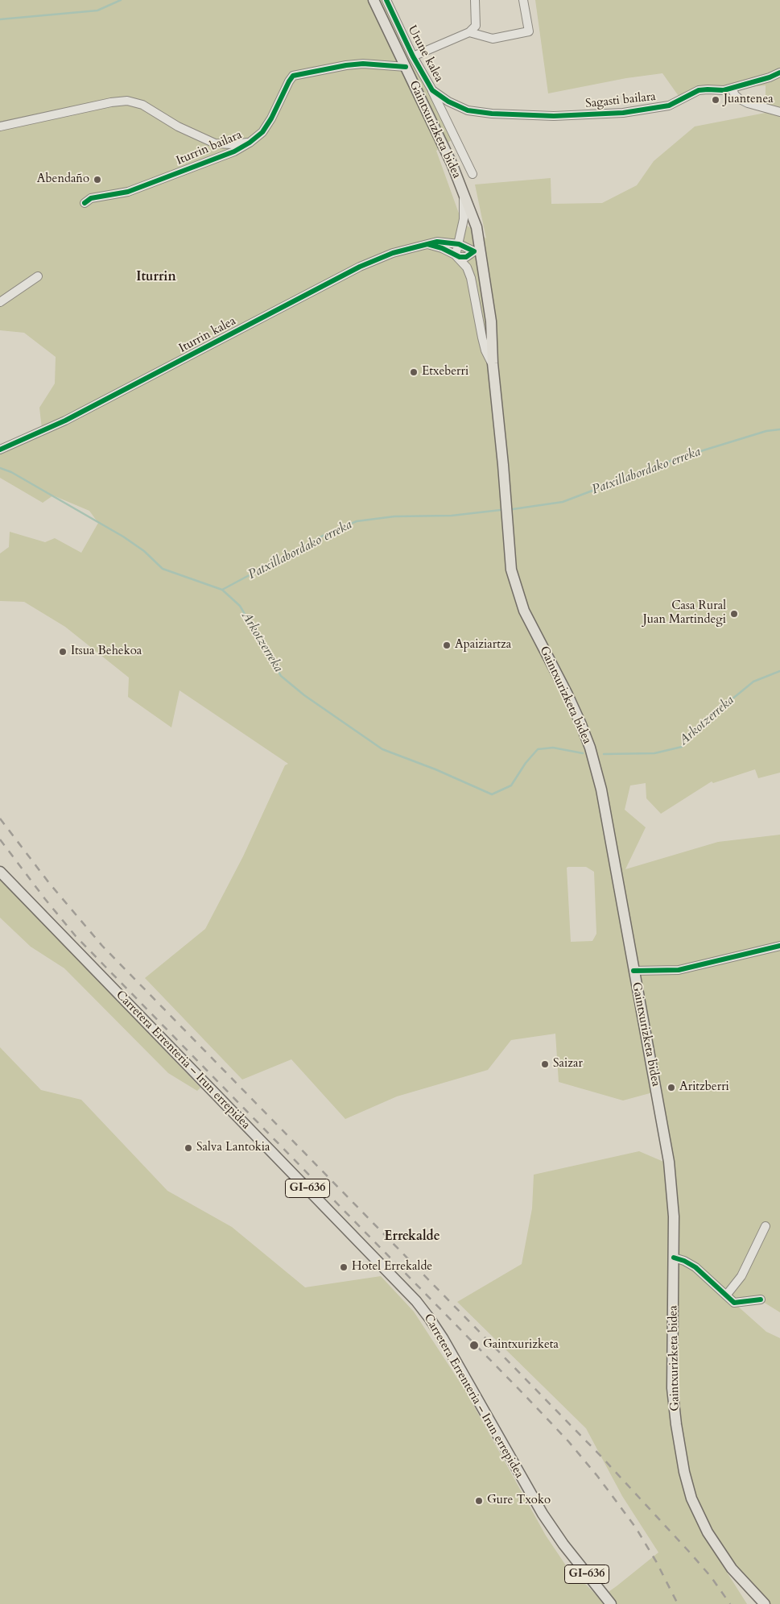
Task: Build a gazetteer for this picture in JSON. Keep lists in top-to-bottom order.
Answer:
{
  "streets": {
    "main road": ["Gaintxurizketa bidea", "Carretera Errenteria – Irun errepidea", "GI-636"],
    "street": [
      "Urune kalea",
      "Sagasti bailara",
      "Iturrin bailara",
      "Iturrin kalea"
    ]
  },
  "crossings": [
    ["Urune kalea", "Sagasti bailara"],
    ["Gaintxurizketa bidea", "Iturrin bailara"],
    ["Gaintxurizketa bidea", "Iturrin kalea"]
  ],
  "districts": ["Iturrin", "Errekalde"],
  "water": ["Patxillabordako erreka", "Arkotzerreka"],
  "places": [
    "Juantenea",
    "Abendaño",
    "Etxeberri",
    "Casa Rural Juan Martindegi",
    "Apaiziartza",
    "Itsua Behekoa",
    "Saizar",
    "Aritzberri",
    "Salva Lantokia",
    "Hotel Errekalde",
    "Gaintxurizketa",
    "Gure Txoko"
  ]
}
